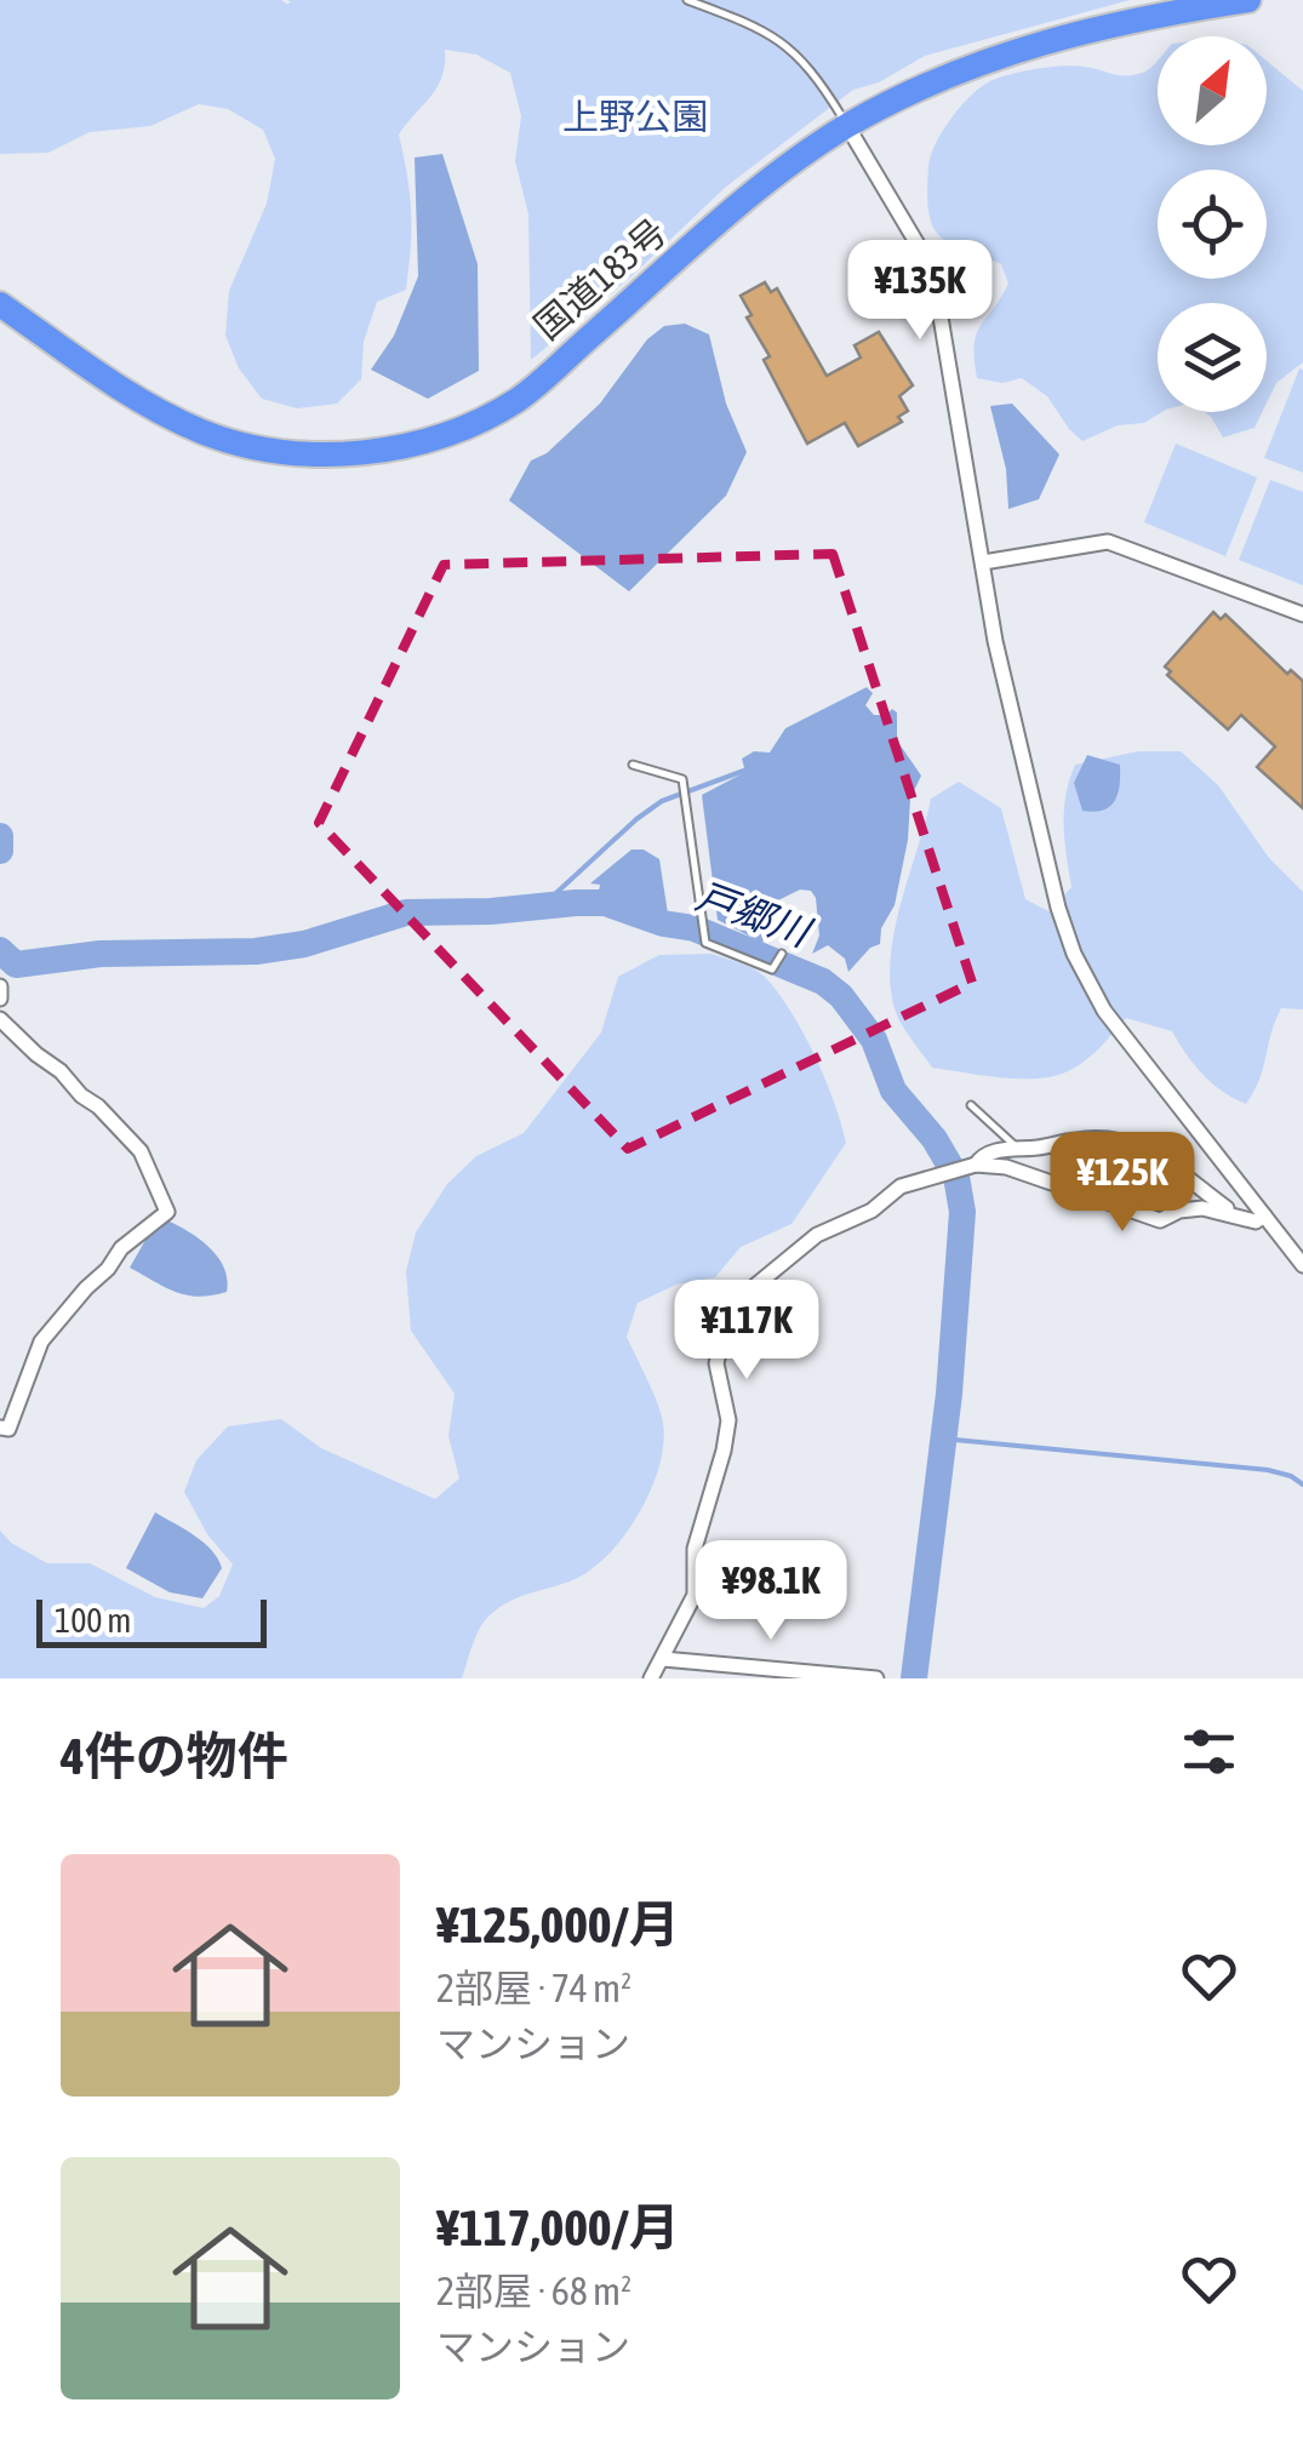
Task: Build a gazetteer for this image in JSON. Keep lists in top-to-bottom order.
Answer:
{
  "streets": {
    "highway": ["国道183号"]
  },
  "water": ["戸郷川"],
  "parks": ["上野公園"],
  "scale_bar": "100 m",
  "north": "top right",
  "page": {
    "price": [
      "¥135K",
      "¥125K",
      "¥117K",
      "¥98.1K"
    ],
    "scale": "100 m",
    "heading": "4件の物件",
    "list": [
      {
        "name": "¥125,000/月",
        "note": "2部屋 · 74 m² · マンション"
      },
      {
        "name": "¥117,000/月",
        "note": "2部屋 · 68 m² · マンション"
      }
    ]
  }
}
